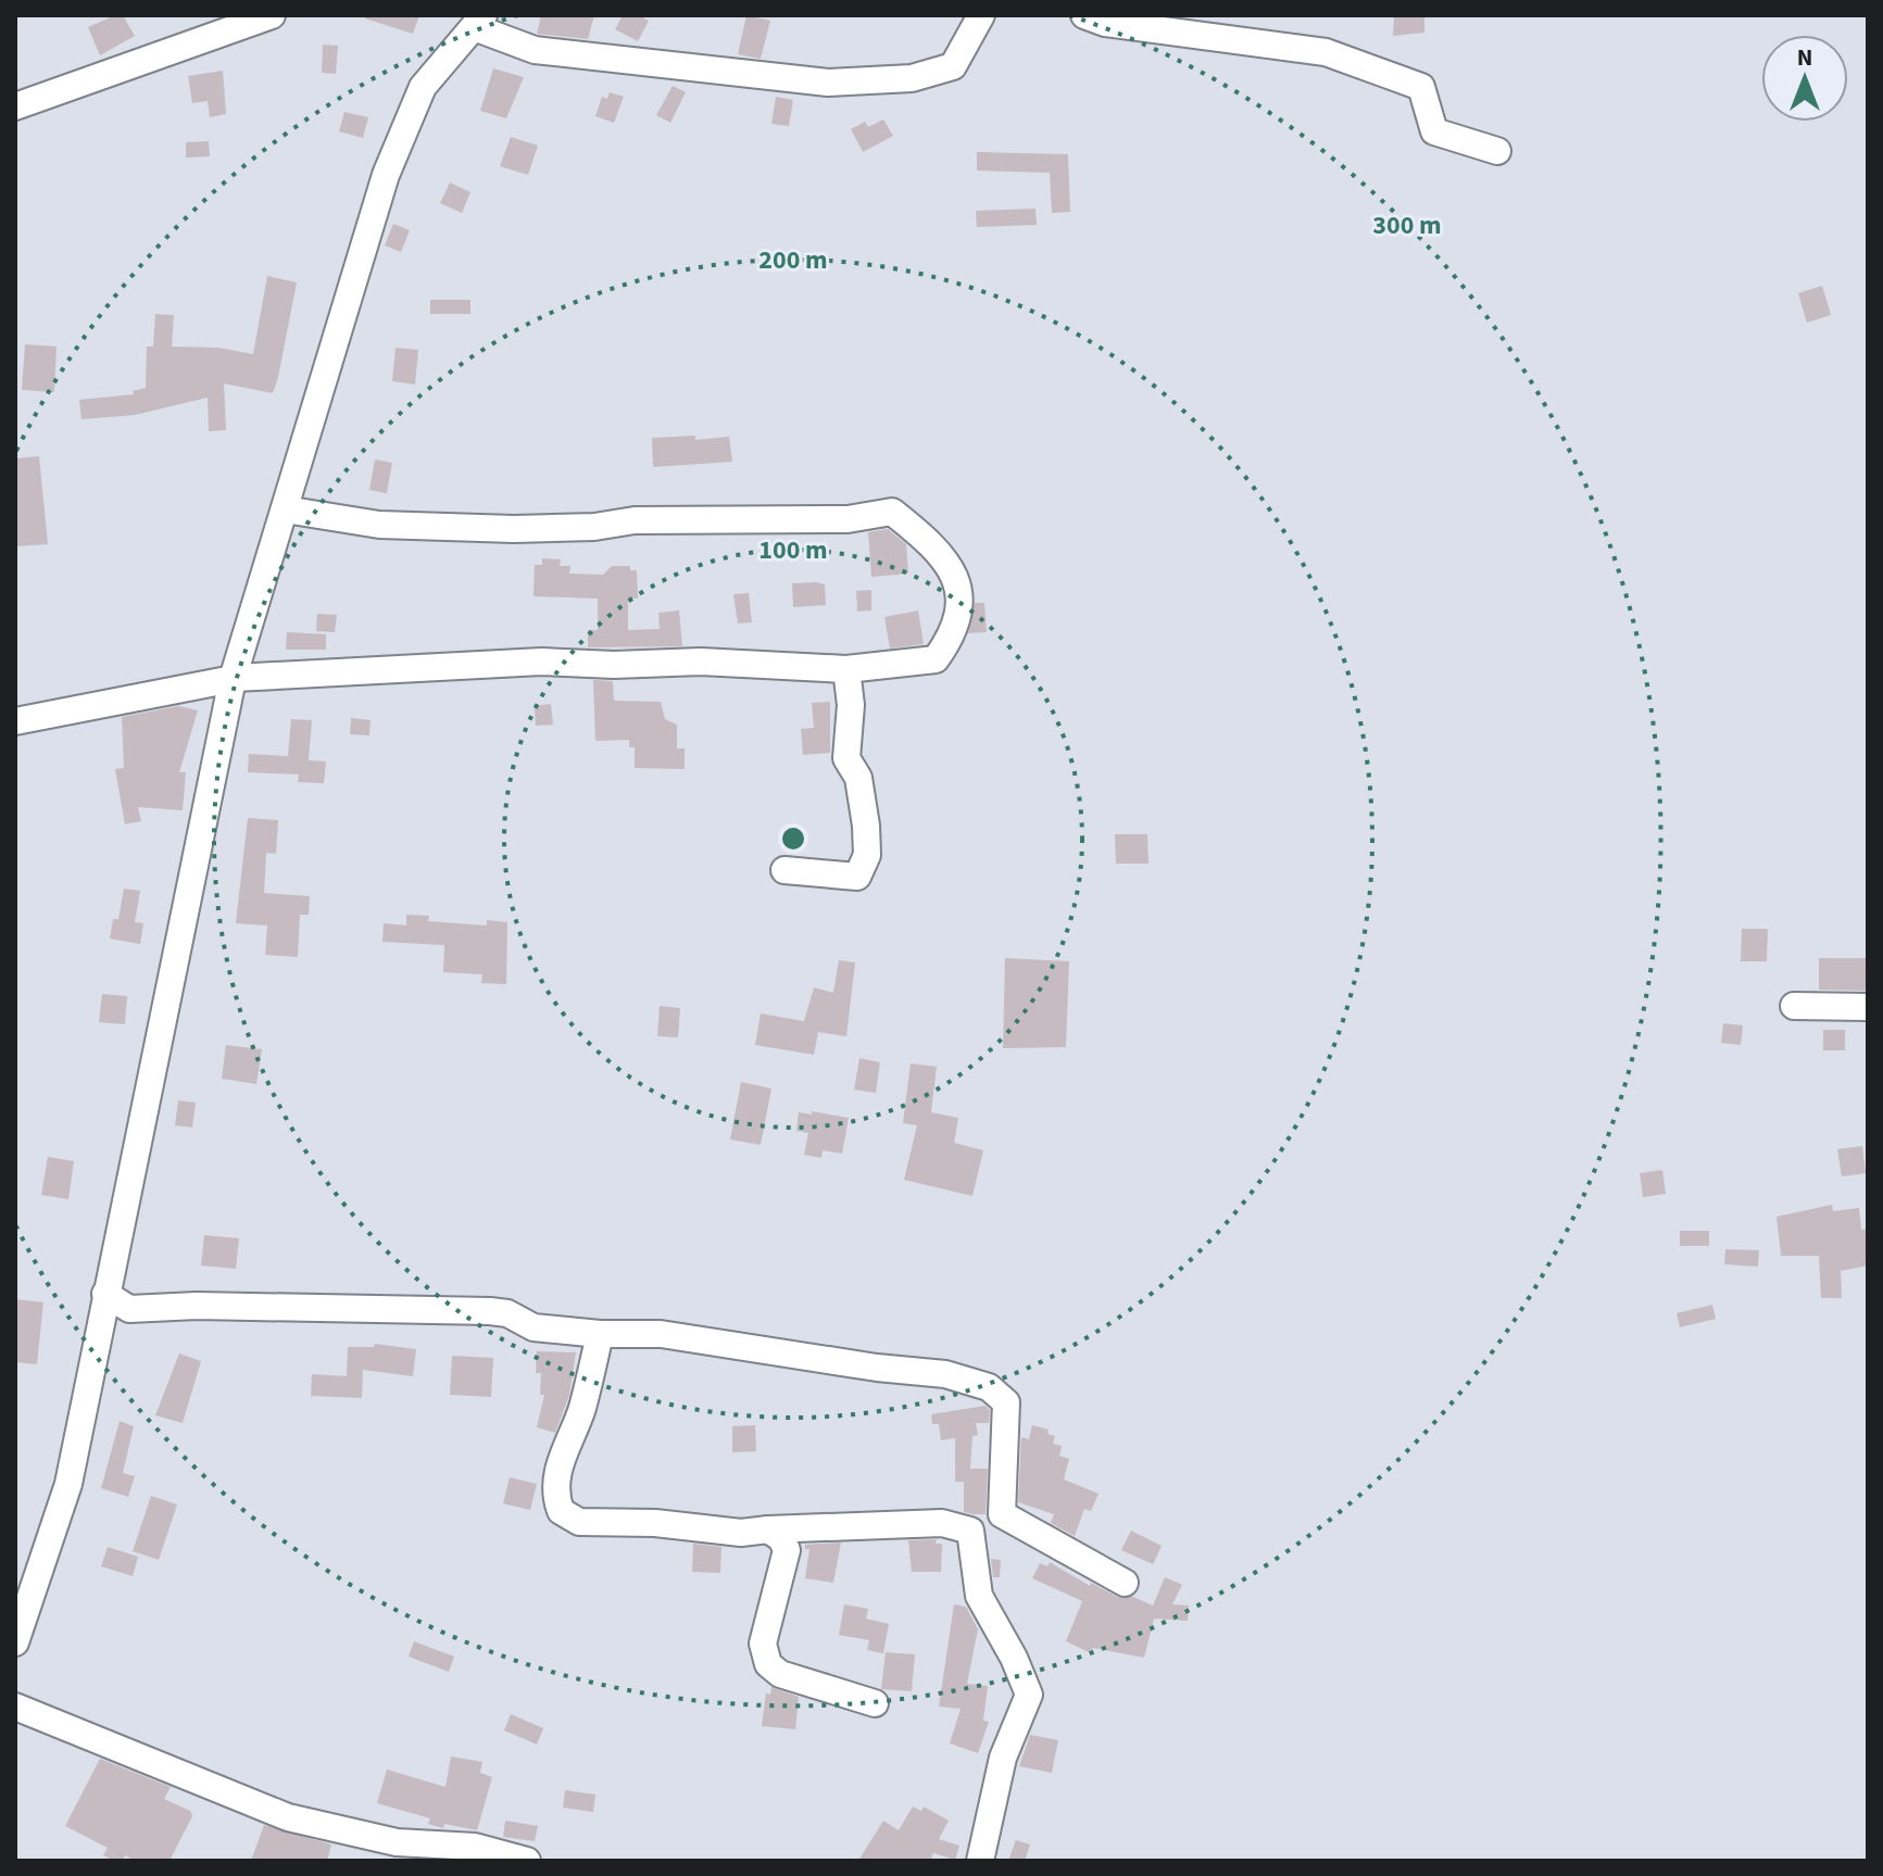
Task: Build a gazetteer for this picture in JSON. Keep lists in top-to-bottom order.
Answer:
{
  "north": "top",
  "rings": ["300 m", "200 m", "100 m"]
}
